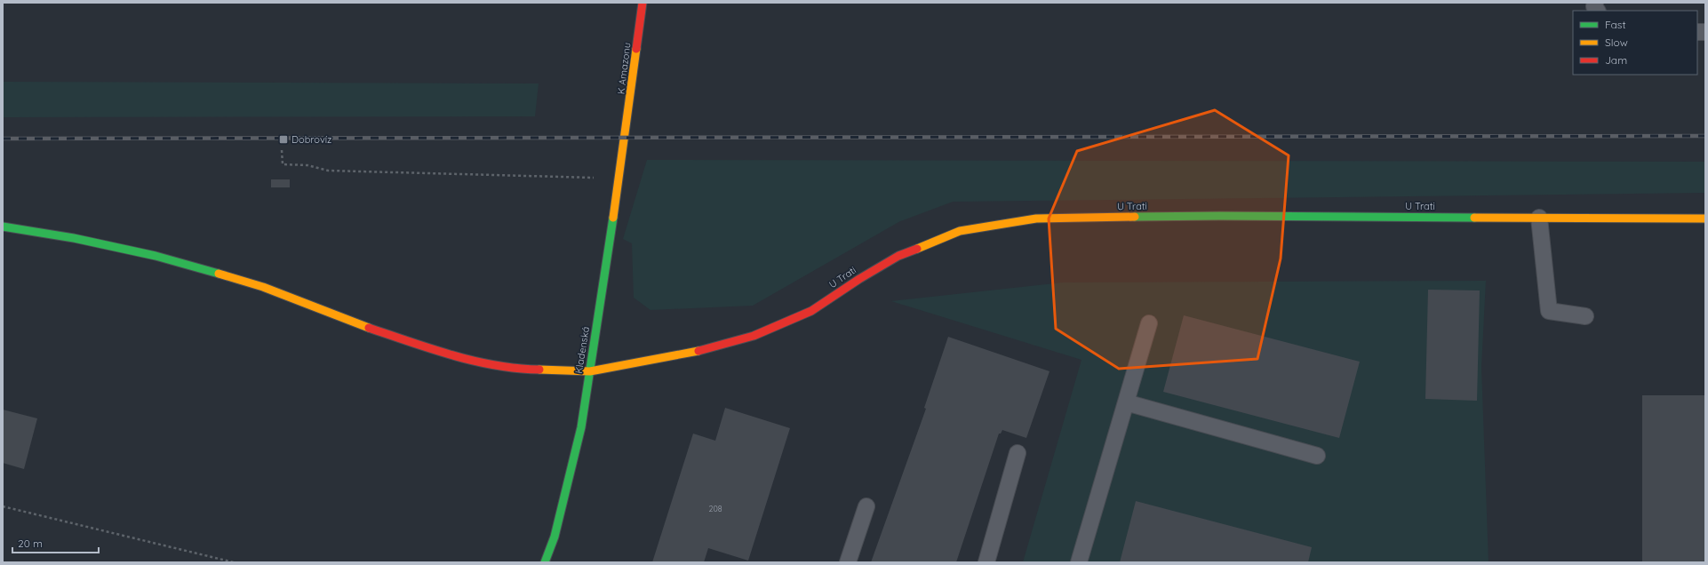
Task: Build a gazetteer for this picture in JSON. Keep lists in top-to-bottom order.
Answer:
{
  "streets": {
    "street": ["K Amazonu", "U Trati", "Kladenská"]
  },
  "crossings": [
    ["K Amazonu", "Kladenská"],
    ["U Trati", "Kladenská"]
  ],
  "places": {
    "transit": ["Dobrovíz"]
  },
  "house_numbers": ["208"],
  "legend": ["Fast", "Slow", "Jam"],
  "scale_bar": "20 m"
}
